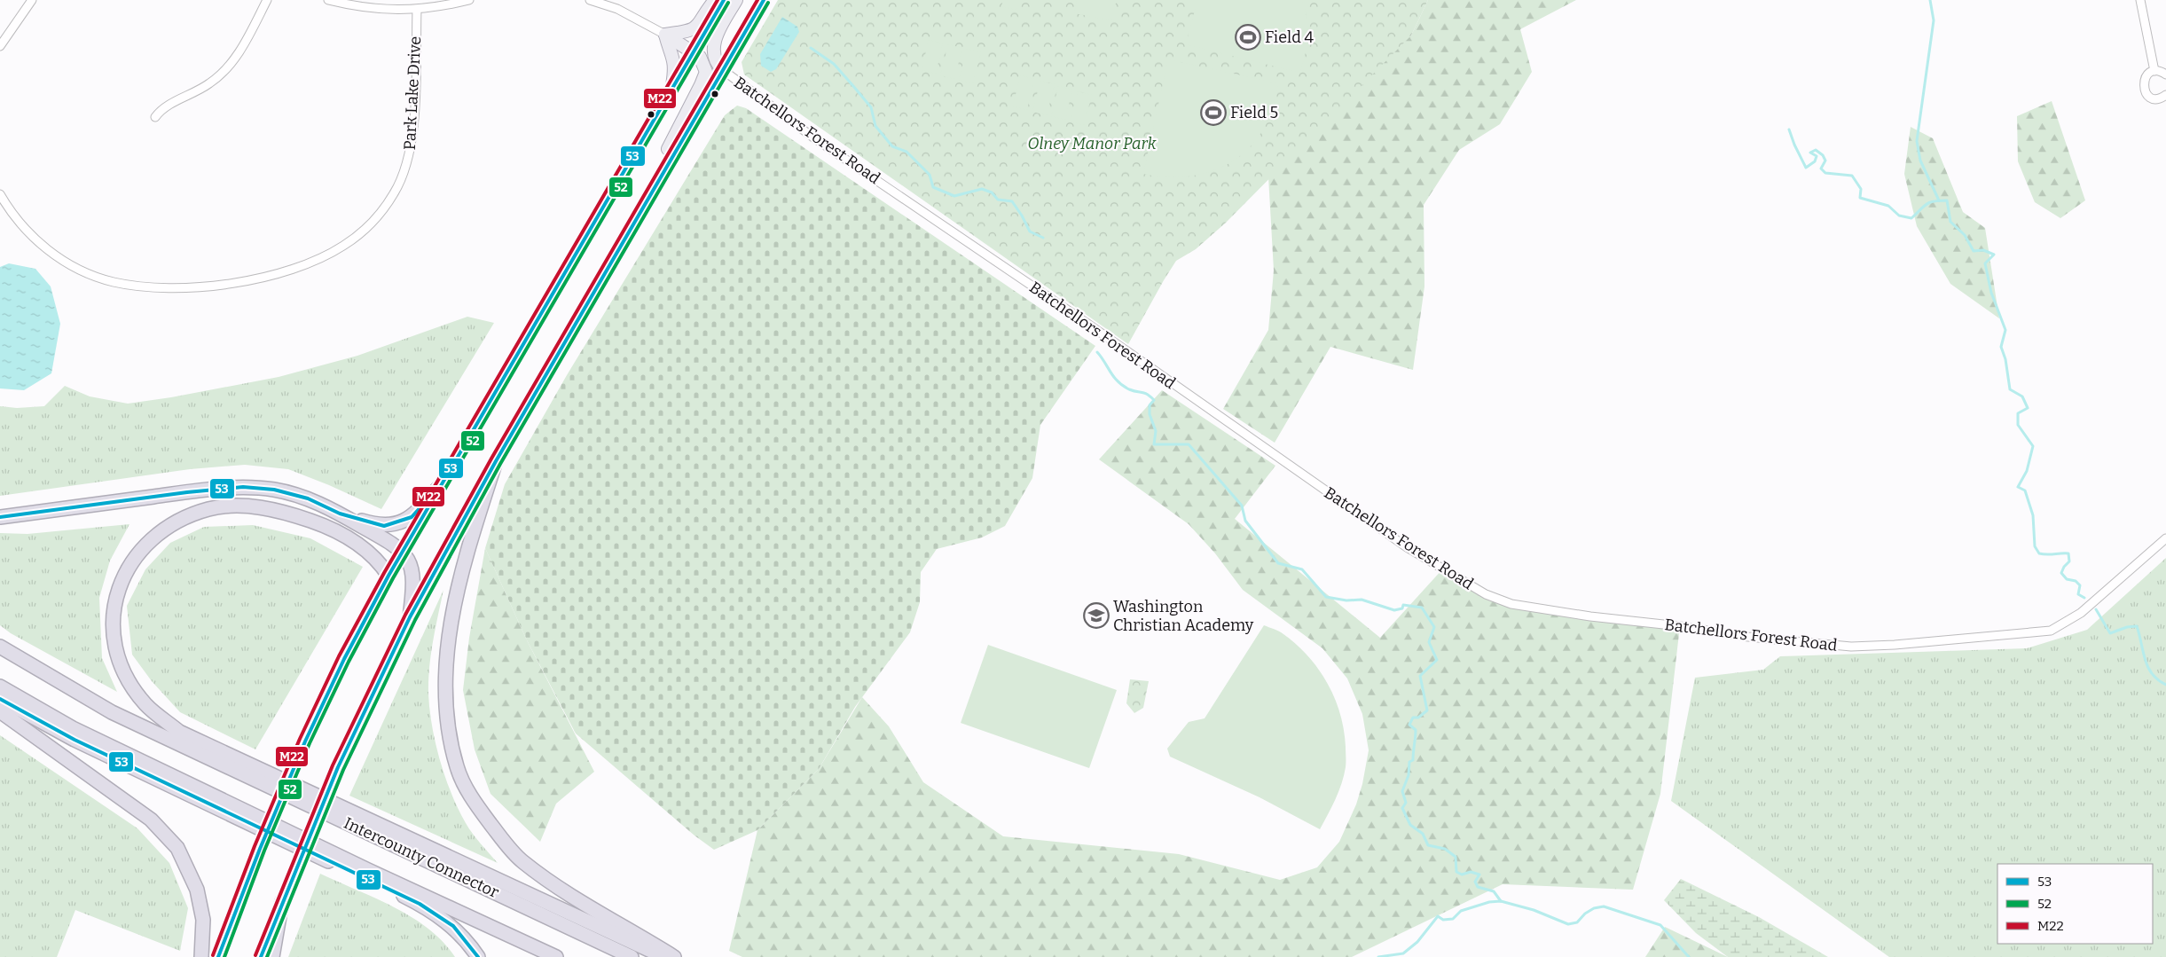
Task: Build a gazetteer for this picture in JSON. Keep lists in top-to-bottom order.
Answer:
{
  "streets": {
    "highway": ["Intercounty Connector"],
    "street": ["Park Lake Drive", "Batchellors Forest Road"]
  },
  "parks": ["Olney Manor Park"],
  "places": {
    "sports": ["Field 4", "Field 5"],
    "school or university": ["Washington Christian Academy"]
  },
  "lines": ["transit line 53", "transit line M22", "transit line 52"],
  "legend": ["53", "52", "M22"]
}
